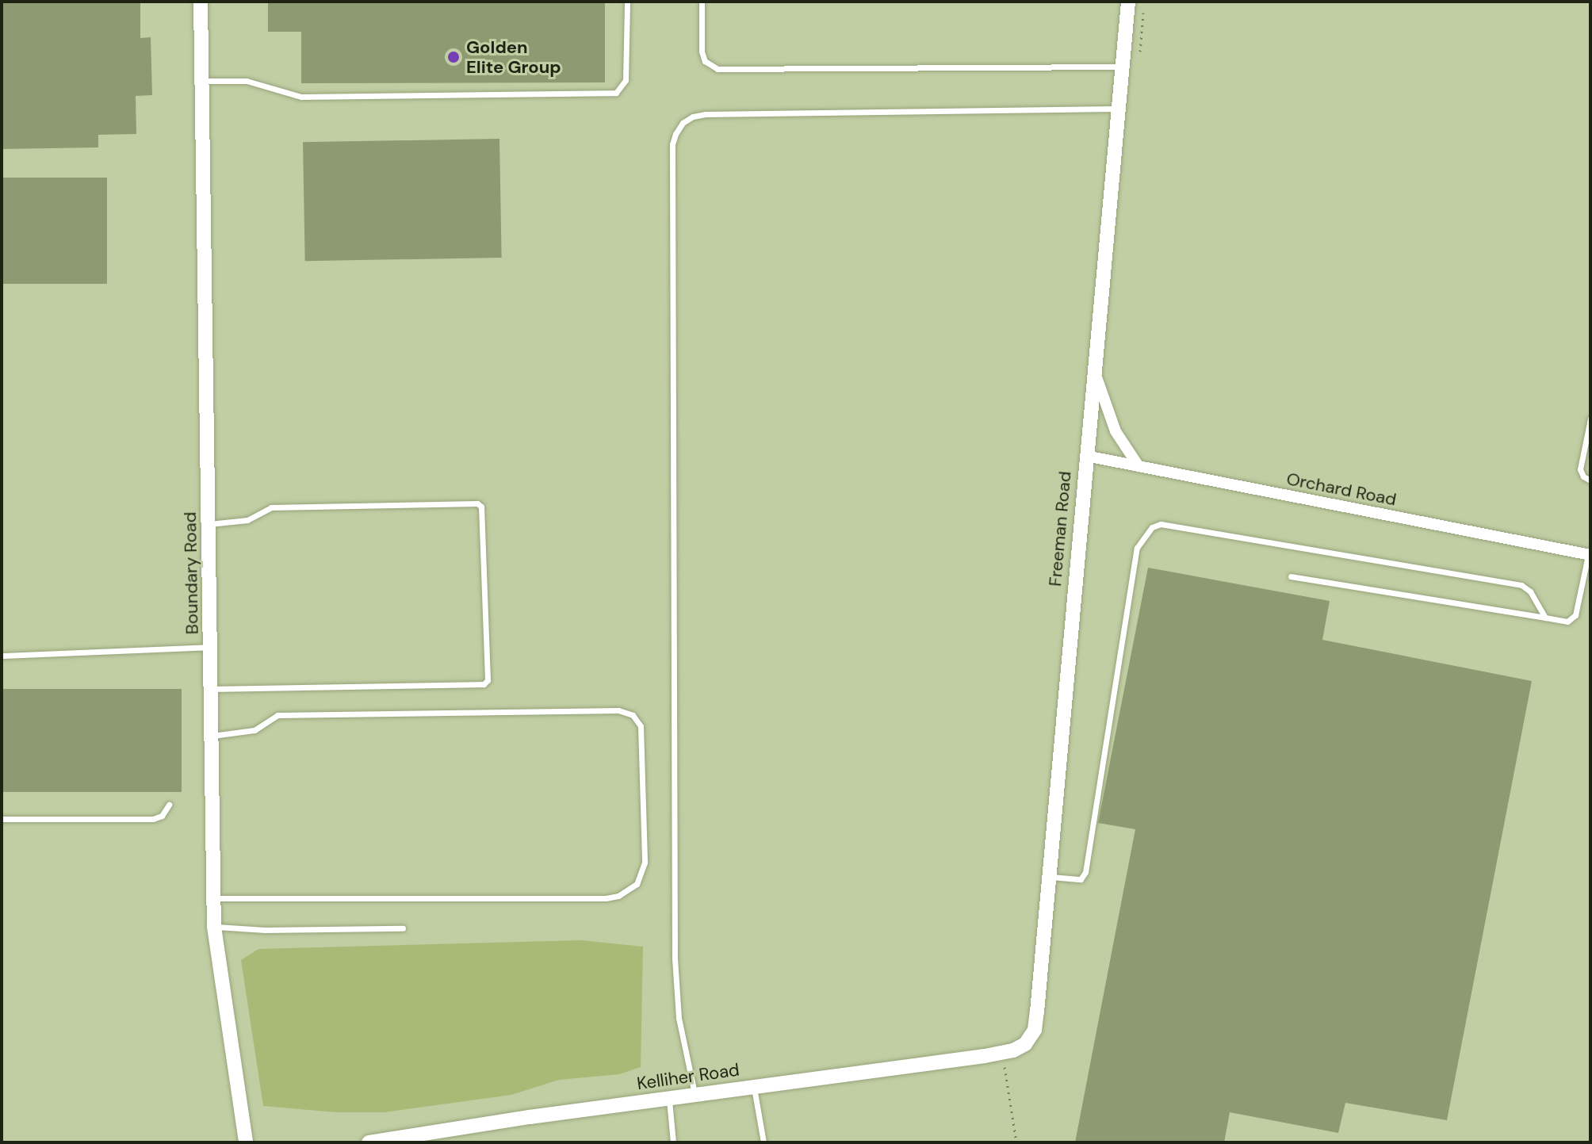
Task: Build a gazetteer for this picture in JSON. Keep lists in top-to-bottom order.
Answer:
{
  "streets": {
    "street": [
      "Orchard Road",
      "Freeman Road",
      "Boundary Road",
      "Kelliher Road"
    ]
  },
  "crossings": [
    ["Orchard Road", "Freeman Road"],
    ["Freeman Road", "Kelliher Road"]
  ],
  "places": ["Golden Elite Group"]
}
